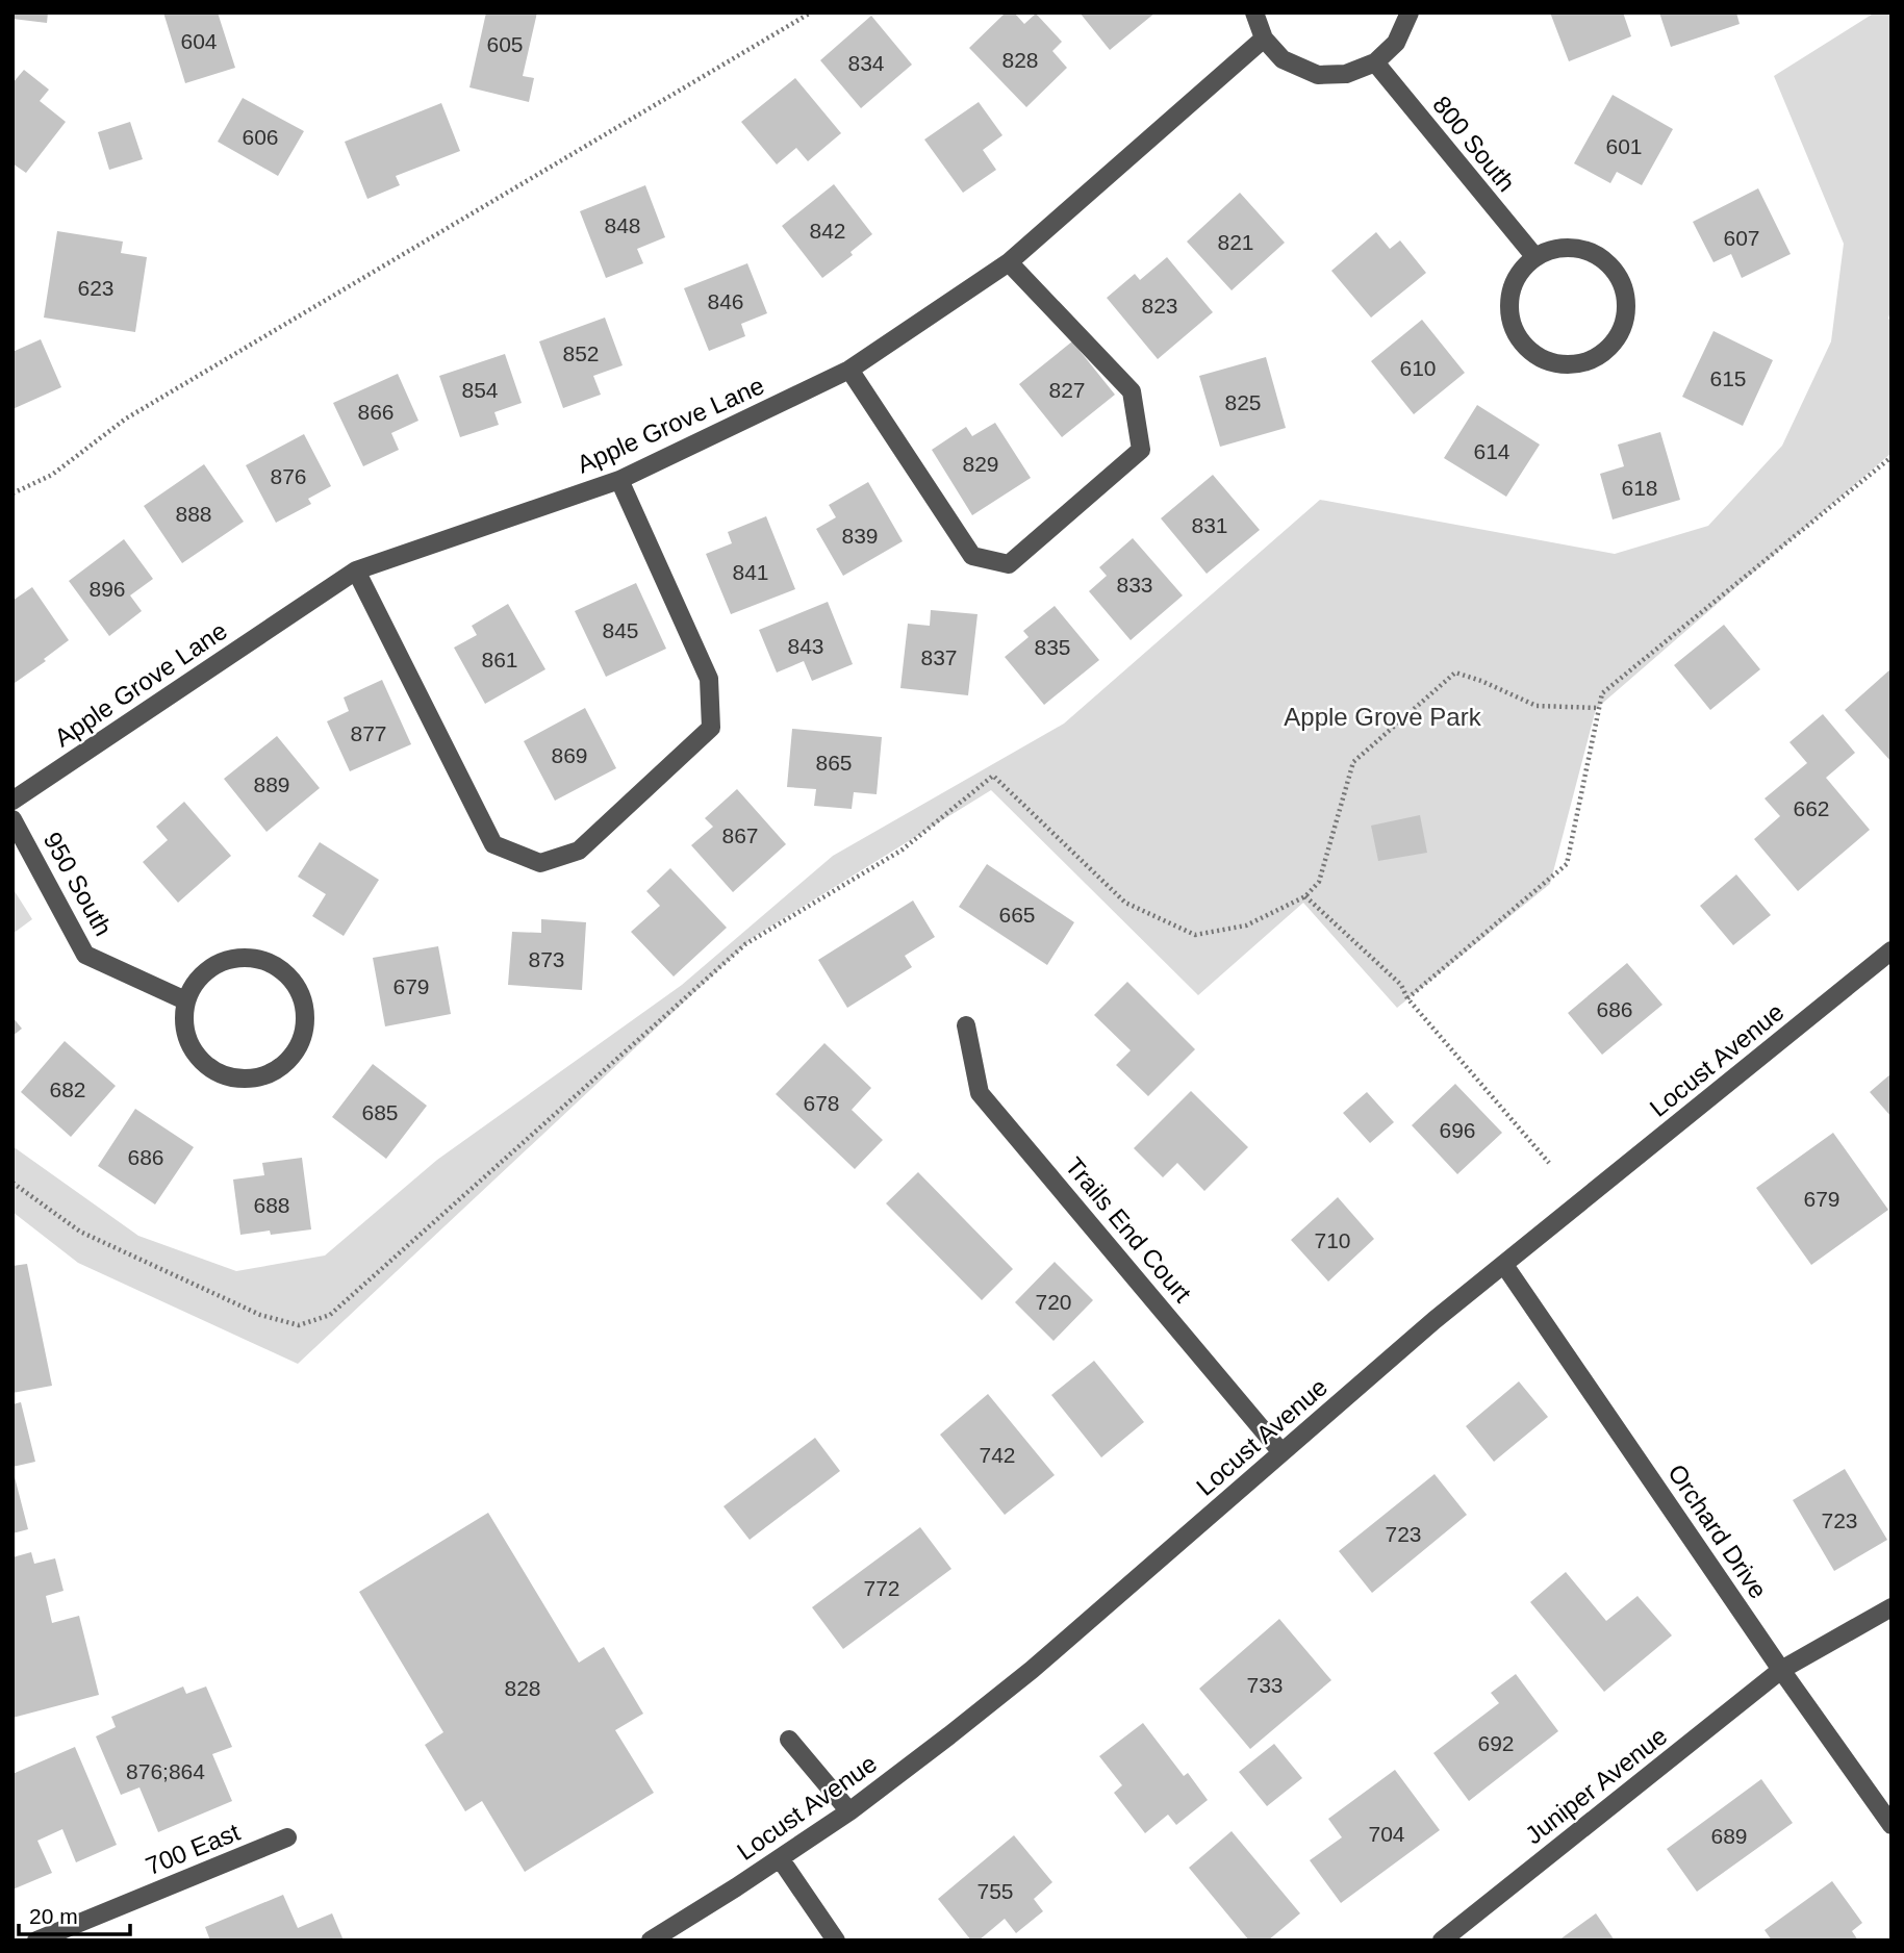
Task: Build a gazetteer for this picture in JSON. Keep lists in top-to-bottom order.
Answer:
{
  "streets": {
    "street": [
      "800 South",
      "Apple Grove Lane",
      "950 South",
      "Locust Avenue",
      "Trails End Court",
      "Orchard Drive",
      "Juniper Avenue",
      "700 East"
    ]
  },
  "crossings": [
    ["Locust Avenue", "Trails End Court"],
    ["Locust Avenue", "Orchard Drive"],
    ["Orchard Drive", "Juniper Avenue"]
  ],
  "parks": ["Apple Grove Park"],
  "house_numbers": [
    "604",
    "605",
    "828",
    "834",
    "606",
    "601",
    "848",
    "842",
    "607",
    "821",
    "623",
    "846",
    "823",
    "852",
    "610",
    "615",
    "854",
    "827",
    "825",
    "866",
    "614",
    "829",
    "876",
    "618",
    "888",
    "831",
    "839",
    "841",
    "833",
    "896",
    "845",
    "843",
    "835",
    "837",
    "861",
    "877",
    "869",
    "865",
    "889",
    "662",
    "867",
    "665",
    "873",
    "679",
    "686",
    "682",
    "678",
    "685",
    "696",
    "686",
    "679",
    "688",
    "710",
    "720",
    "742",
    "723",
    "723",
    "772",
    "733",
    "828",
    "692",
    "876;864",
    "704",
    "689",
    "755"
  ],
  "scale_bar": "20 m"
}
